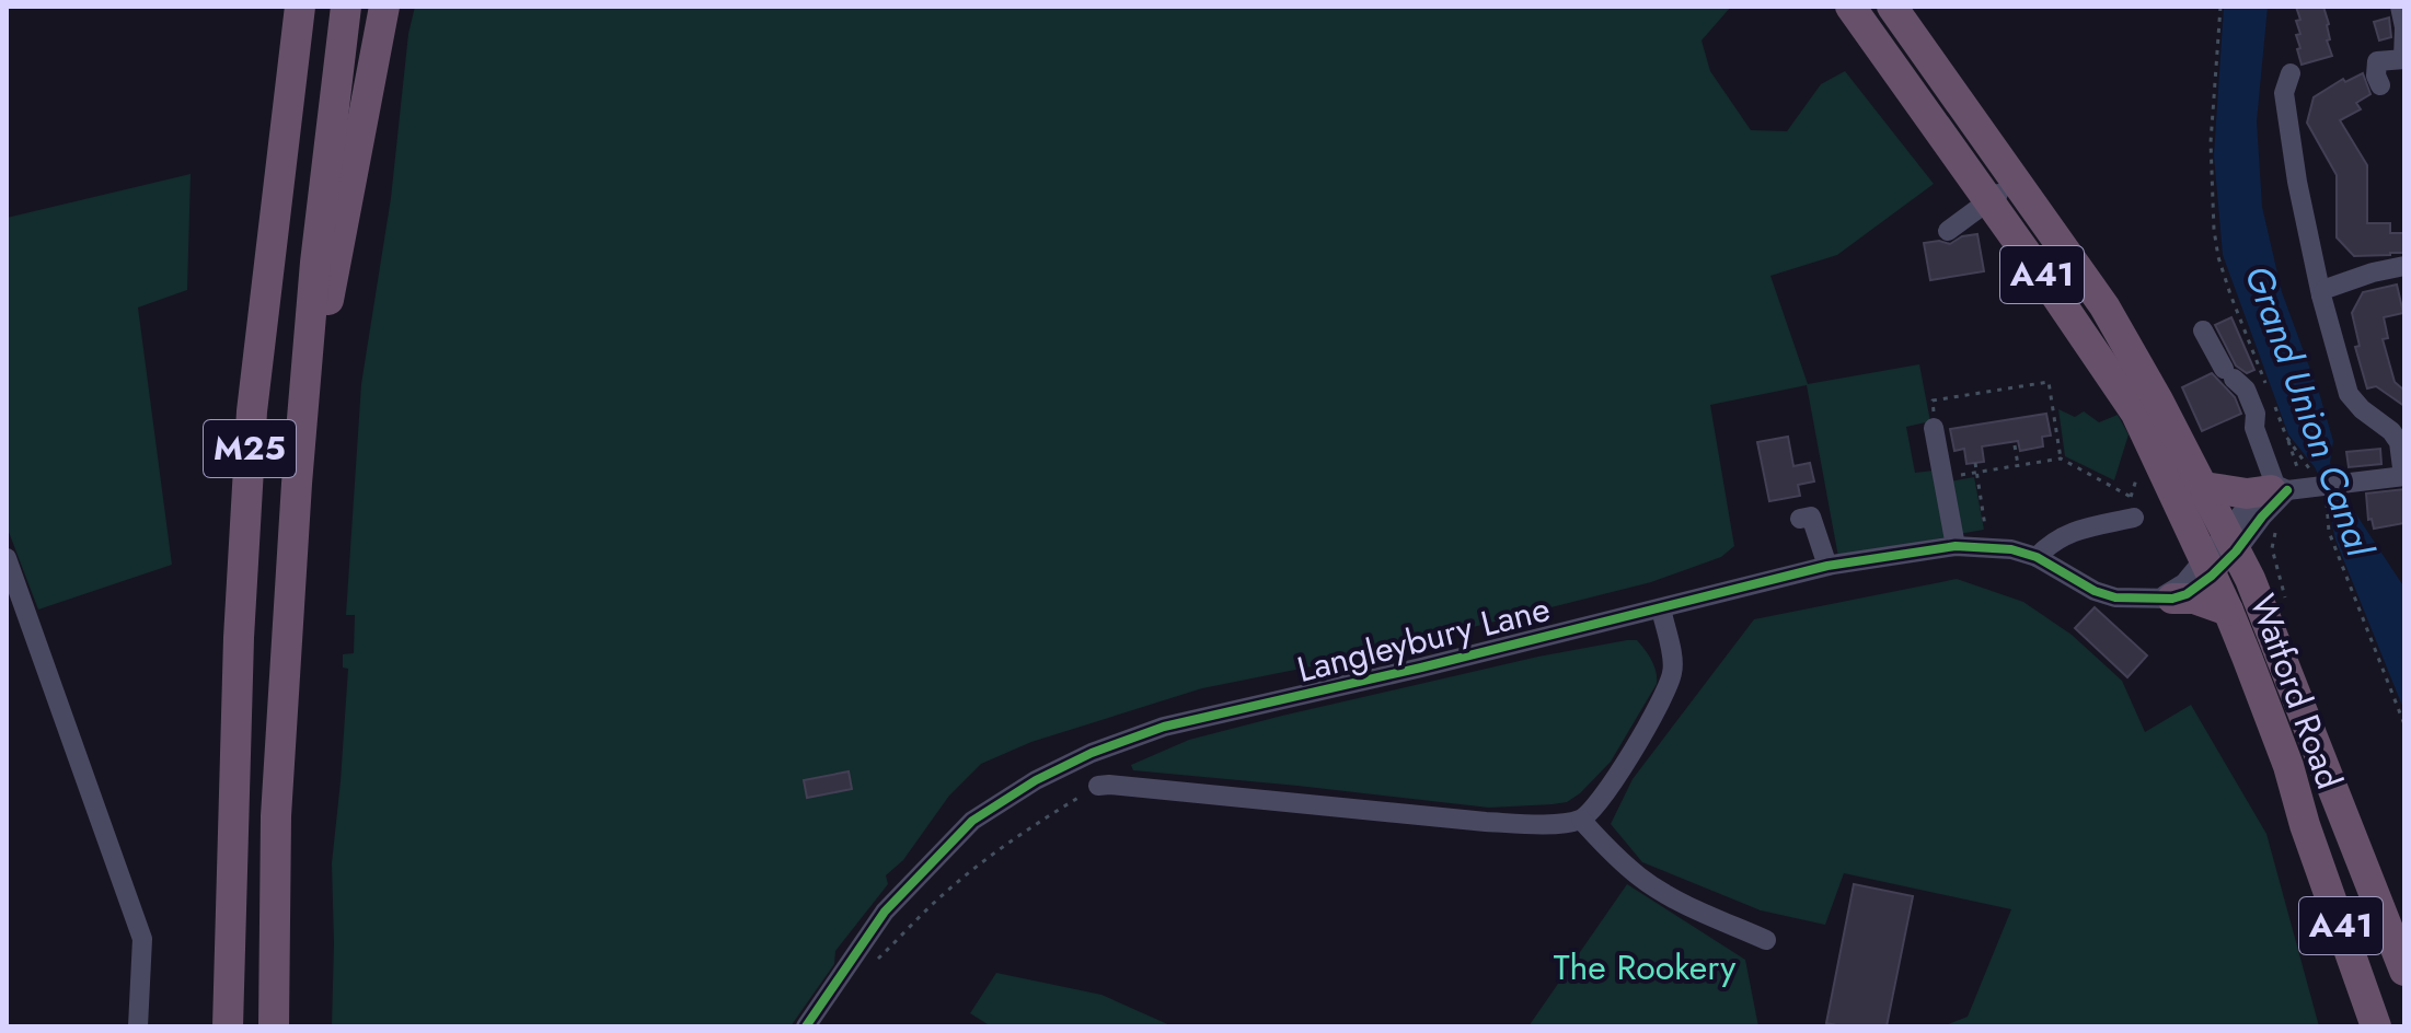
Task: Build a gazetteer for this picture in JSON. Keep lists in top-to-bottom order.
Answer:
{
  "streets": {
    "highway": ["A41", "M25", "Watford Road"],
    "street": ["Langleybury Lane"]
  },
  "water": ["Grand Union Canal"],
  "parks": ["The Rookery"]
}
